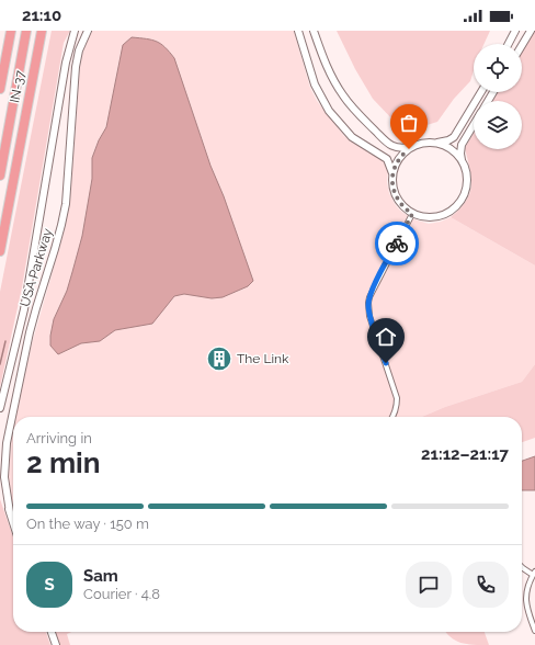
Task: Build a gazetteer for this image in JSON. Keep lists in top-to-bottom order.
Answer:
{
  "streets": {
    "highway": ["IN-37"],
    "street": ["USA Parkway"]
  },
  "places": {
    "building": ["The Link"]
  },
  "page": {
    "status": "21:10",
    "heading": ["2 min", "Arriving in", "21:12–21:17"],
    "panel": ["Sam", "Courier · 4.8"],
    "bar": "On the way · 150 m",
    "round": "S"
  }
}
